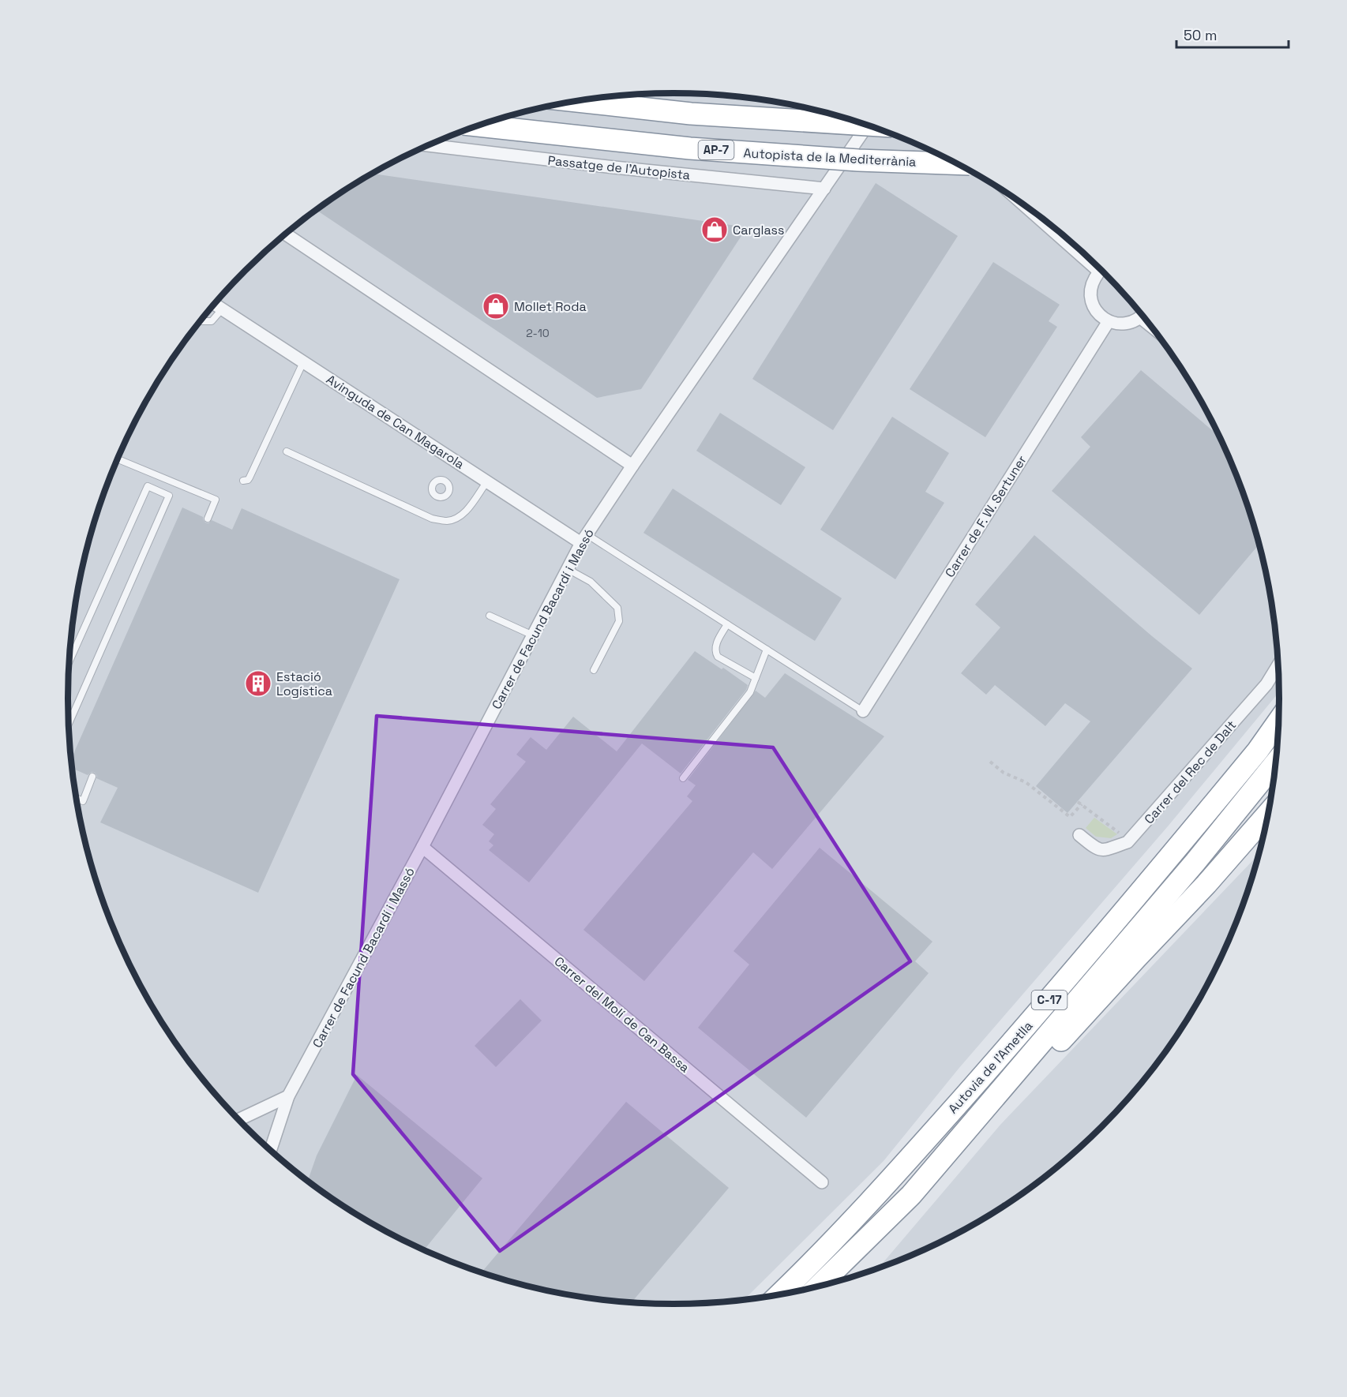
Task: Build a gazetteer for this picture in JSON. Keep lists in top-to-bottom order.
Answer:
{
  "streets": {
    "highway": [
      "AP-7",
      "Autopista de la Mediterrània",
      "C-17",
      "Autovia de l'Ametlla"
    ],
    "street": [
      "Passatge de l'Autopista",
      "Avinguda de Can Magarola",
      "Carrer de F. W. Sertuner",
      "Carrer de Facund Bacardí i Massó",
      "Carrer del Rec de Dalt",
      "Carrer del Molí de Can Bassa"
    ]
  },
  "crossings": [
    ["Passatge de l'Autopista", "Carrer de Facund Bacardí i Massó"],
    ["Avinguda de Can Magarola", "Carrer de Facund Bacardí i Massó"],
    ["Carrer de Facund Bacardí i Massó", "Carrer del Molí de Can Bassa"]
  ],
  "places": {
    "shop": ["Carglass", "Mollet Roda"],
    "building": ["Estació Logística"]
  },
  "house_numbers": ["2-10"],
  "scale_bar": "50 m"
}
